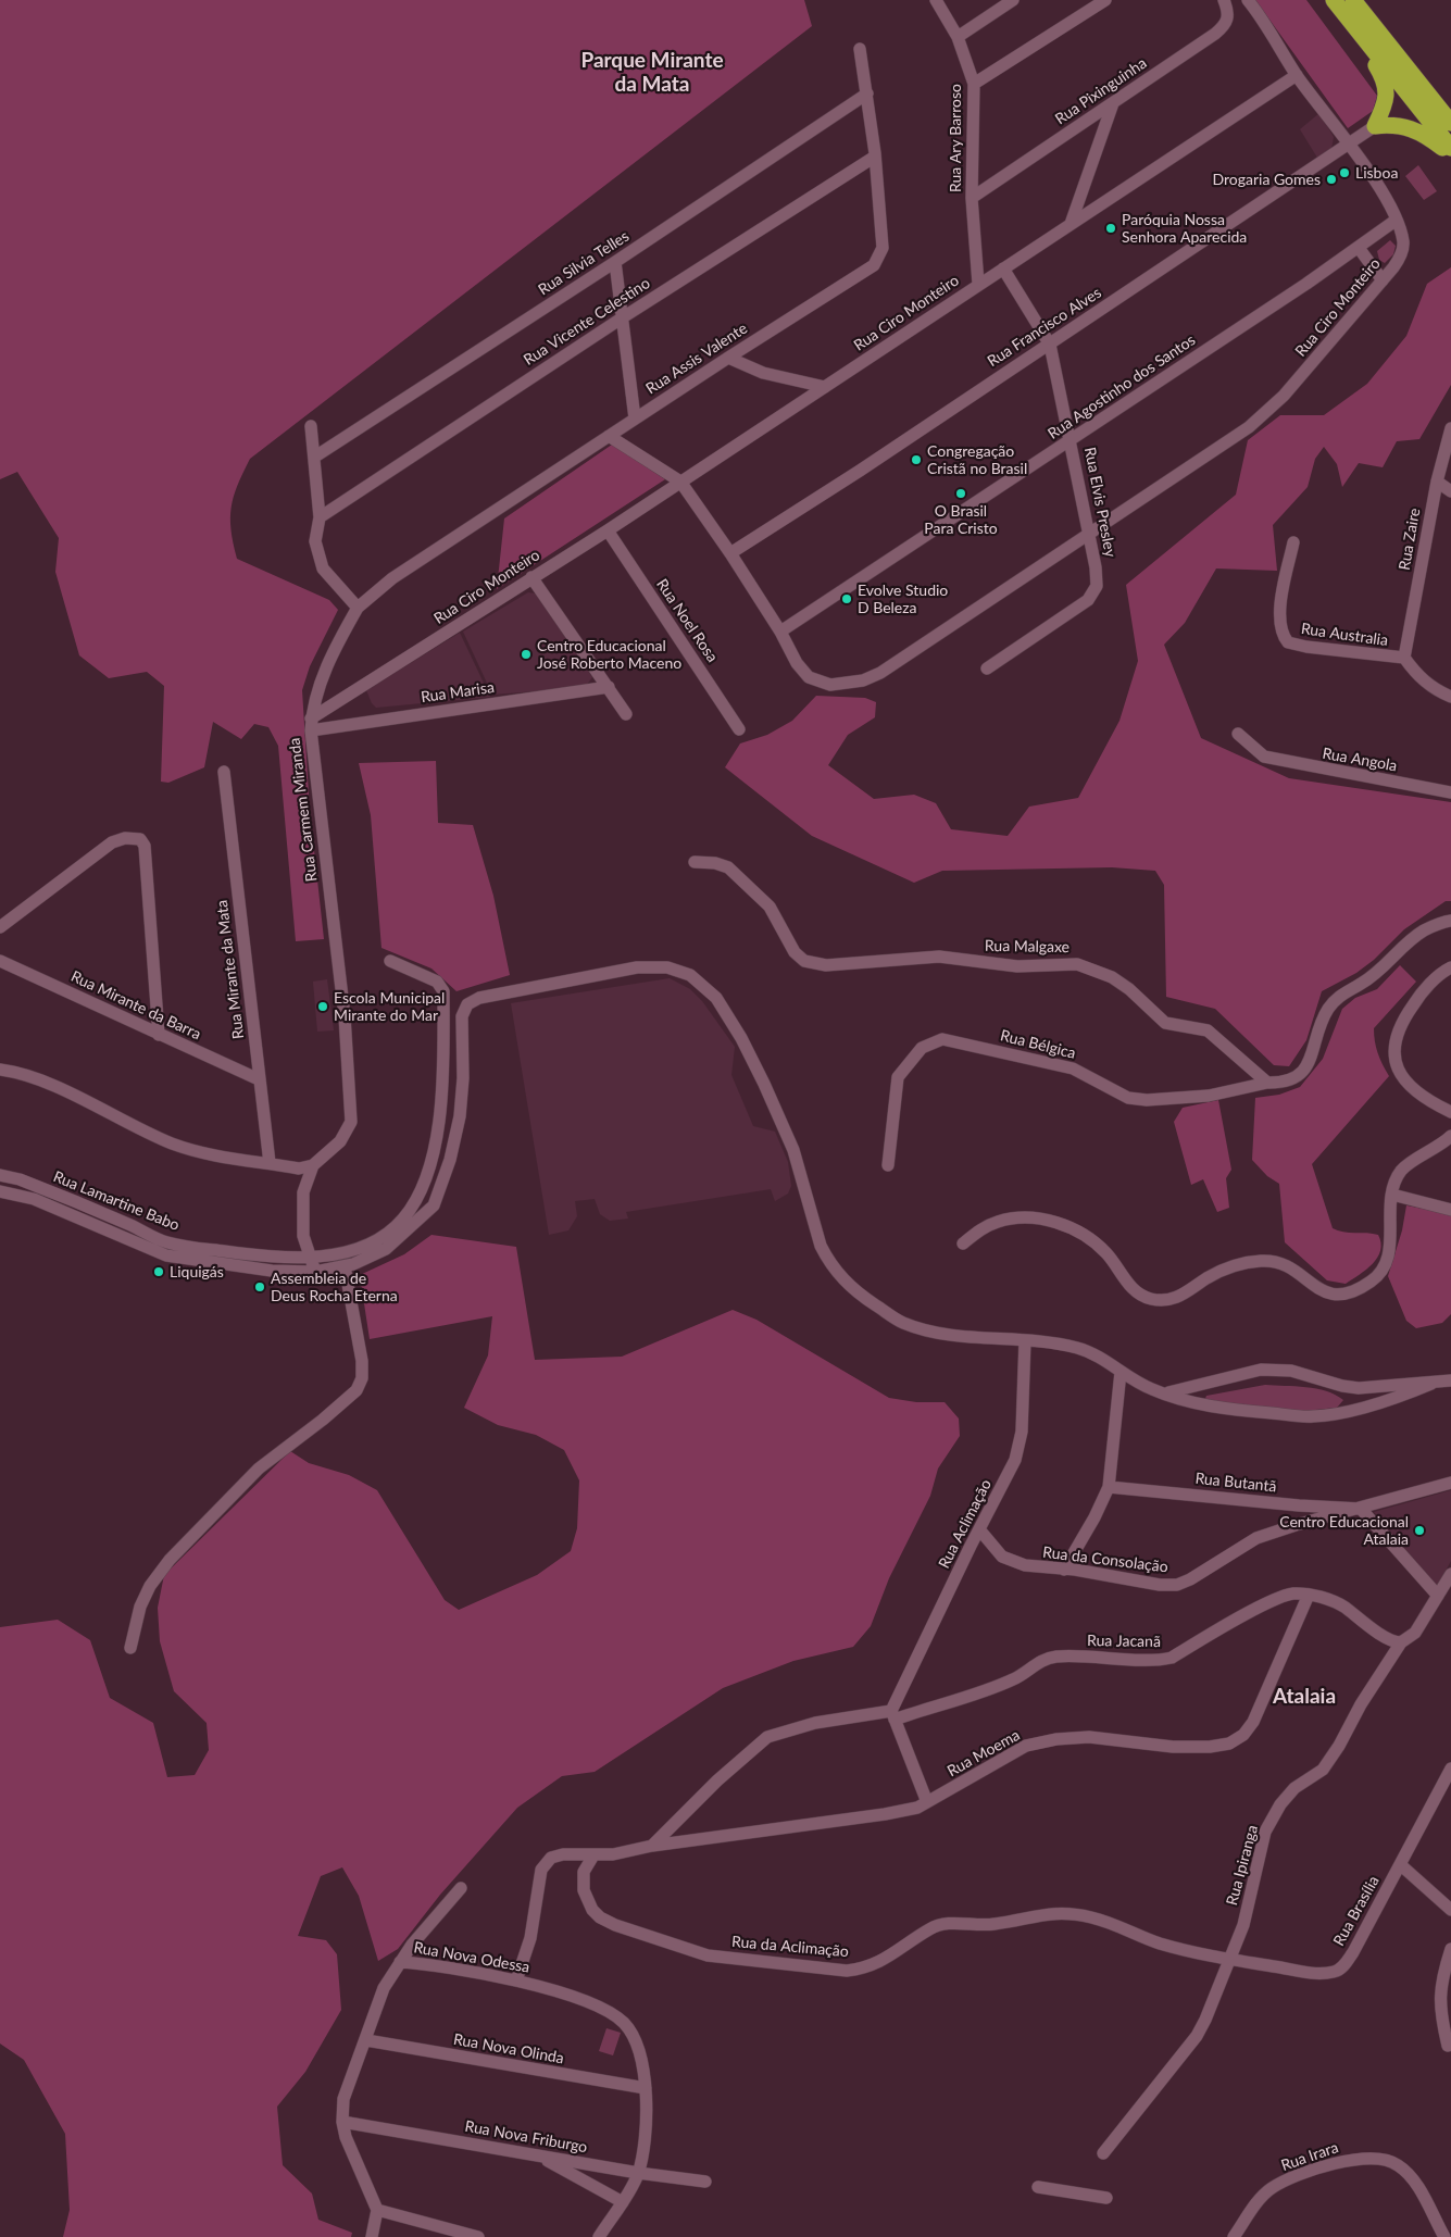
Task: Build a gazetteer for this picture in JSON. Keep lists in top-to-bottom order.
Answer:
{
  "streets": {
    "street": [
      "Rua Pixinguinha",
      "Rua Ary Barroso",
      "Rua Silvia Telles",
      "Rua Ciro Monteiro",
      "Rua Vicente Celestino",
      "Rua Francisco Alves",
      "Rua Assis Valente",
      "Rua Agostinho dos Santos",
      "Rua Elvis Presley",
      "Rua Zaire",
      "Rua Noel Rosa",
      "Rua Australia",
      "Rua Marisa",
      "Rua Angola",
      "Rua Carmem Miranda",
      "Rua Malgaxe",
      "Rua Mirante da Mata",
      "Rua Mirante da Barra",
      "Rua Bélgica",
      "Rua Lamartine Babo",
      "Rua Butantã",
      "Rua Aclimação",
      "Rua da Consolação",
      "Rua Jacanã",
      "Rua Moema",
      "Rua Ipiranga",
      "Rua Brasília",
      "Rua da Aclimação",
      "Rua Nova Odessa",
      "Rua Nova Olinda",
      "Rua Nova Friburgo",
      "Rua Irara"
    ]
  },
  "crossings": [
    ["Rua Pixinguinha", "Rua Ary Barroso"],
    ["Rua Ary Barroso", "Rua Ciro Monteiro"],
    ["Rua Silvia Telles", "Rua Assis Valente"],
    ["Rua Ciro Monteiro", "Rua Francisco Alves"],
    ["Rua Ciro Monteiro", "Rua Agostinho dos Santos"],
    ["Rua Ciro Monteiro", "Rua Elvis Presley"],
    ["Rua Ciro Monteiro", "Rua Noel Rosa"],
    ["Rua Ciro Monteiro", "Rua Marisa"],
    ["Rua Ciro Monteiro", "Rua Carmem Miranda"],
    ["Rua Vicente Celestino", "Rua Assis Valente"],
    ["Rua Francisco Alves", "Rua Elvis Presley"],
    ["Rua Assis Valente", "Rua Carmem Miranda"],
    ["Rua Agostinho dos Santos", "Rua Elvis Presley"],
    ["Rua Zaire", "Rua Australia"],
    ["Rua Marisa", "Rua Carmem Miranda"],
    ["Rua Carmem Miranda", "Rua Lamartine Babo"],
    ["Rua Malgaxe", "Rua Bélgica"],
    ["Rua Mirante da Mata", "Rua Mirante da Barra"],
    ["Rua Butantã", "Rua da Consolação"],
    ["Rua Aclimação", "Rua da Consolação"],
    ["Rua Aclimação", "Rua Jacanã"],
    ["Rua Jacanã", "Rua Moema"],
    ["Rua Jacanã", "Rua Ipiranga"],
    ["Rua Moema", "Rua da Aclimação"],
    ["Rua Moema", "Rua Nova Odessa"],
    ["Rua Ipiranga", "Rua Brasília"],
    ["Rua Ipiranga", "Rua da Aclimação"],
    ["Rua Brasília", "Rua da Aclimação"],
    ["Rua Nova Odessa", "Rua Nova Olinda"],
    ["Rua Nova Odessa", "Rua Nova Friburgo"]
  ],
  "districts": ["Parque Mirante da Mata", "Atalaia"],
  "places": [
    "Lisboa",
    "Drogaria Gomes",
    "Paróquia Nossa Senhora Aparecida",
    "Congregação Cristã no Brasil",
    "O Brasil Para Cristo",
    "Evolve Studio D Beleza",
    "Centro Educacional José Roberto Maceno",
    "Escola Municipal Mirante do Mar",
    "Liquigás",
    "Assembleia de Deus Rocha Eterna",
    "Centro Educacional Atalaia"
  ]
}
